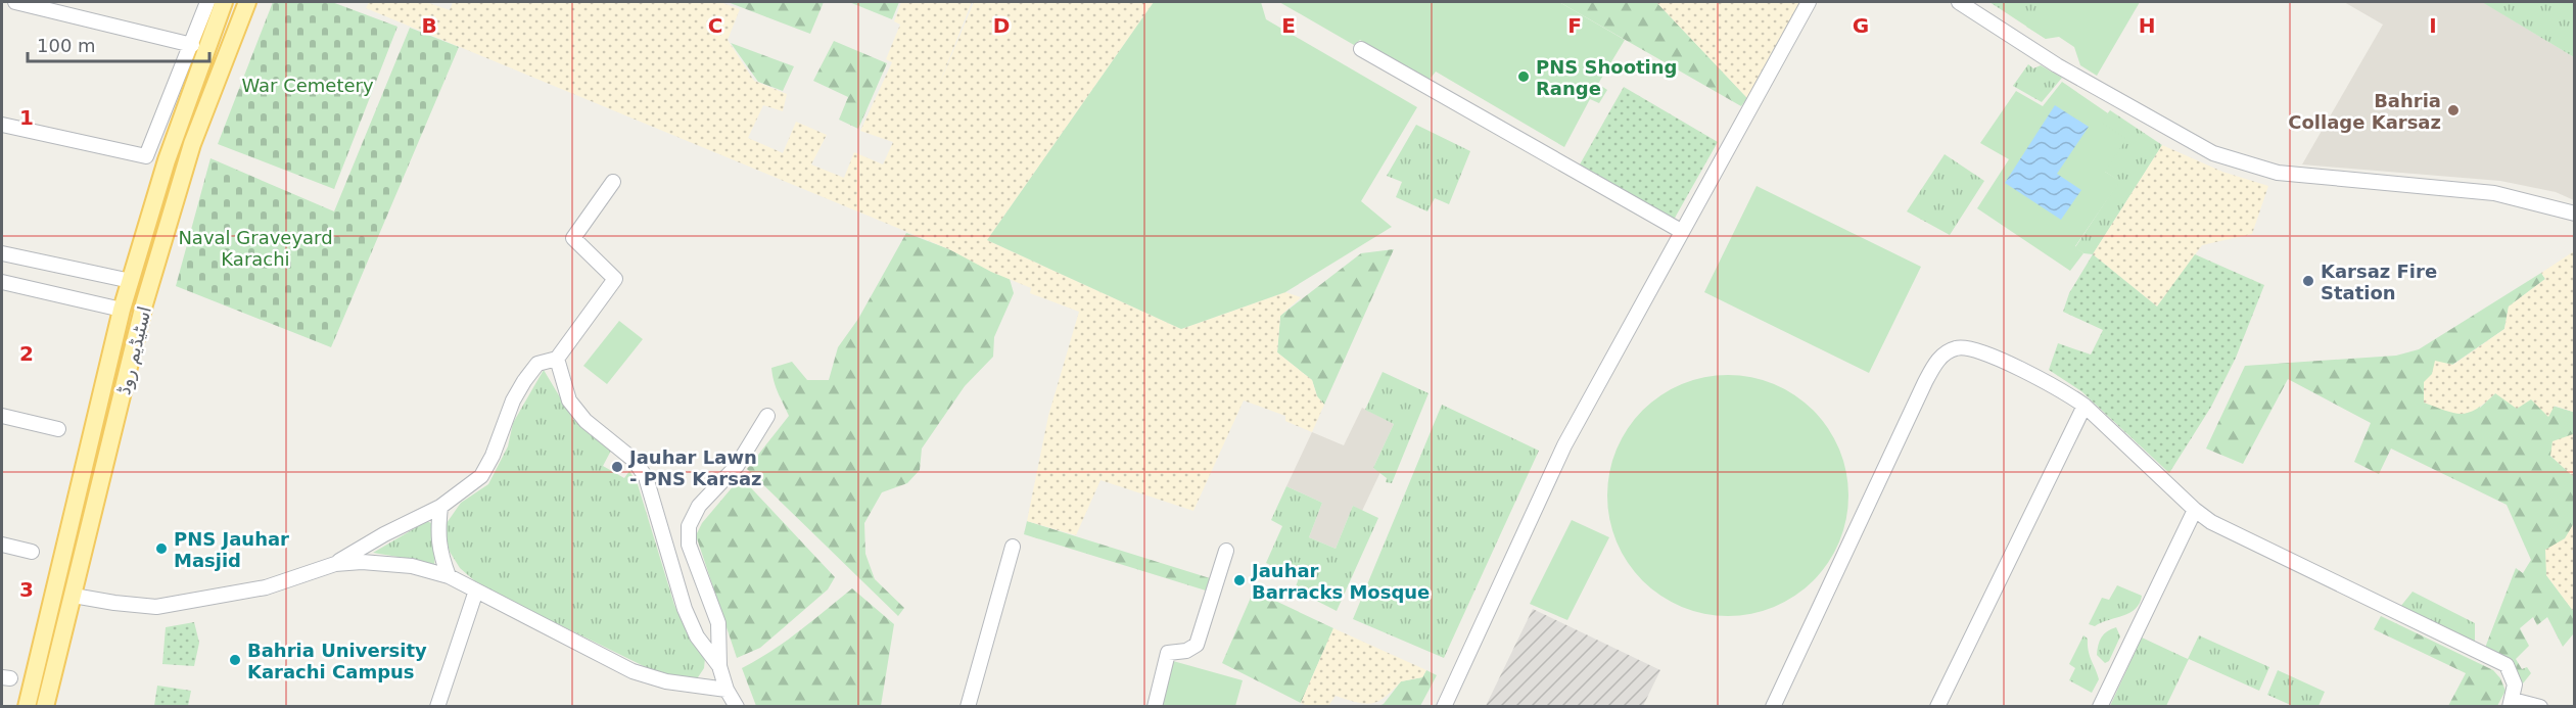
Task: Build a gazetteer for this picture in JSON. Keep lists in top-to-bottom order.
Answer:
{
  "streets": {
    "main road": ["اسٹیڈیم روڈ"]
  },
  "parks": ["War Cemetery", "Naval Graveyard Karachi"],
  "places": [
    "PNS Shooting Range",
    "Bahria Collage Karsaz",
    "Karsaz Fire Station",
    "Jauhar Lawn - PNS Karsaz",
    "PNS Jauhar Masjid",
    "Jauhar Barracks Mosque",
    "Bahria University Karachi Campus"
  ],
  "scale_bar": "100 m",
  "grid": {
    "columns": [
      "B",
      "C",
      "D",
      "E",
      "F",
      "G",
      "H",
      "I"
    ],
    "rows": ["1", "2", "3"]
  }
}
